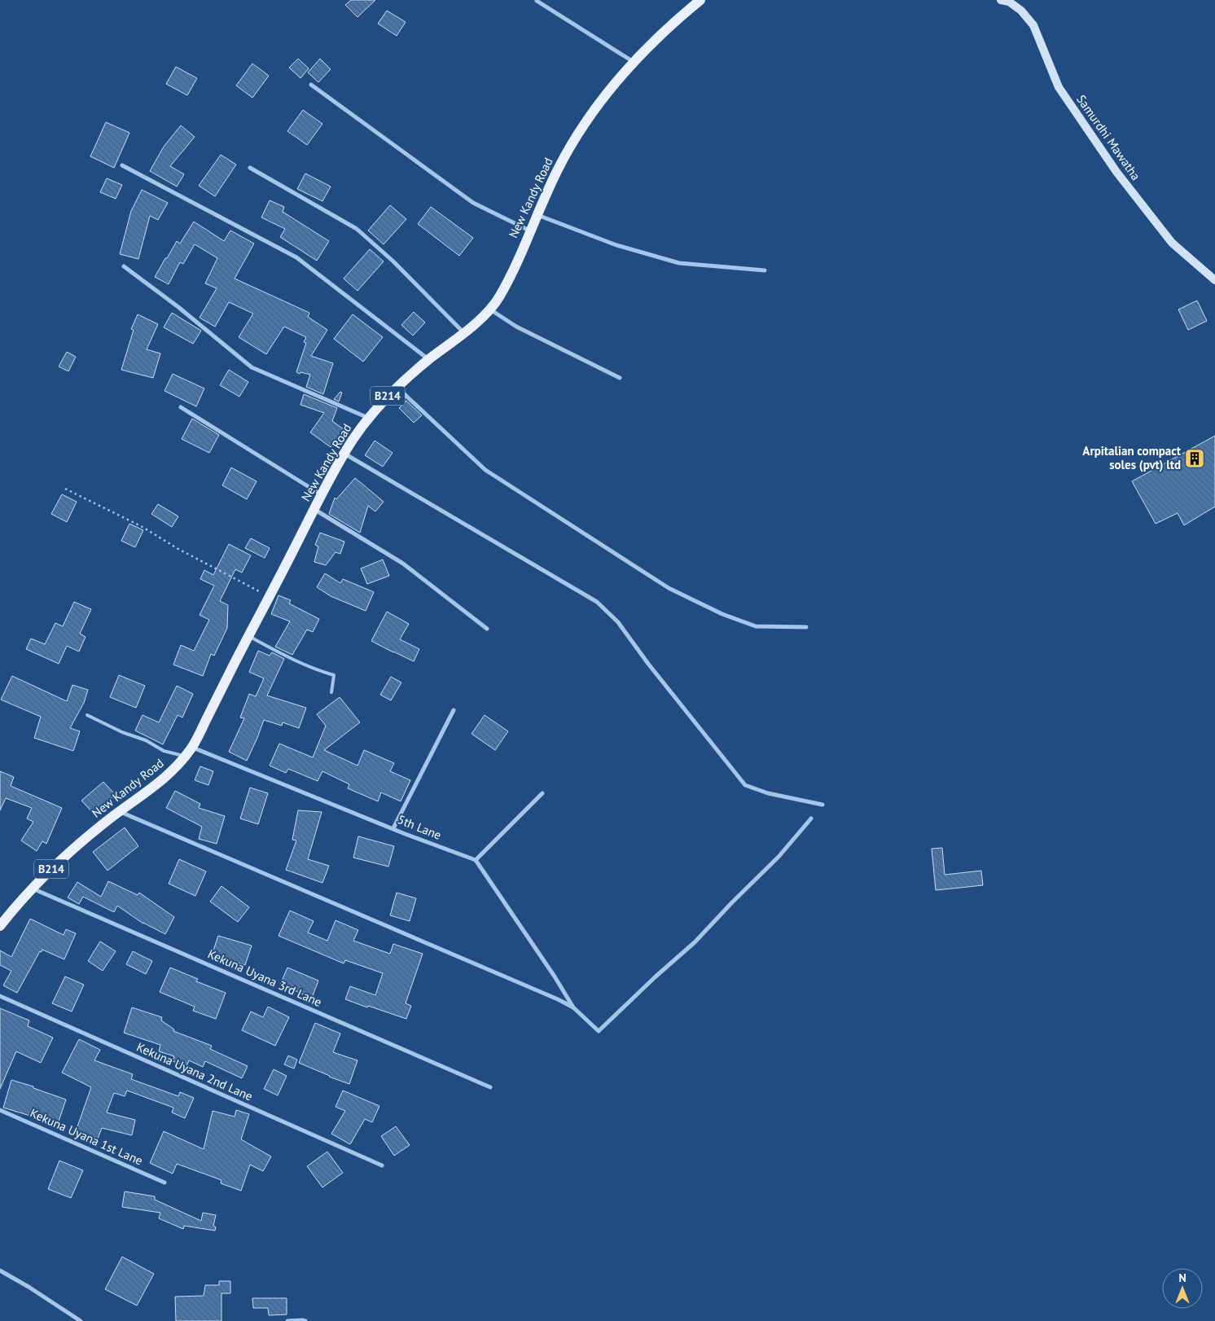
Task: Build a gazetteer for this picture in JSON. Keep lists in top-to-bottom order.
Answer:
{
  "streets": {
    "main road": ["Samurdhi Mawatha", "New Kandy Road", "B214"],
    "street": [
      "5th Lane",
      "Kekuna Uyana 3rd Lane",
      "Kekuna Uyana 2nd Lane",
      "Kekuna Uyana 1st Lane"
    ]
  },
  "crossings": [
    ["New Kandy Road", "5th Lane"],
    ["New Kandy Road", "Kekuna Uyana 3rd Lane"]
  ],
  "places": {
    "building": ["Arpitalian compact soles (pvt) ltd"]
  },
  "north": "top"
}
